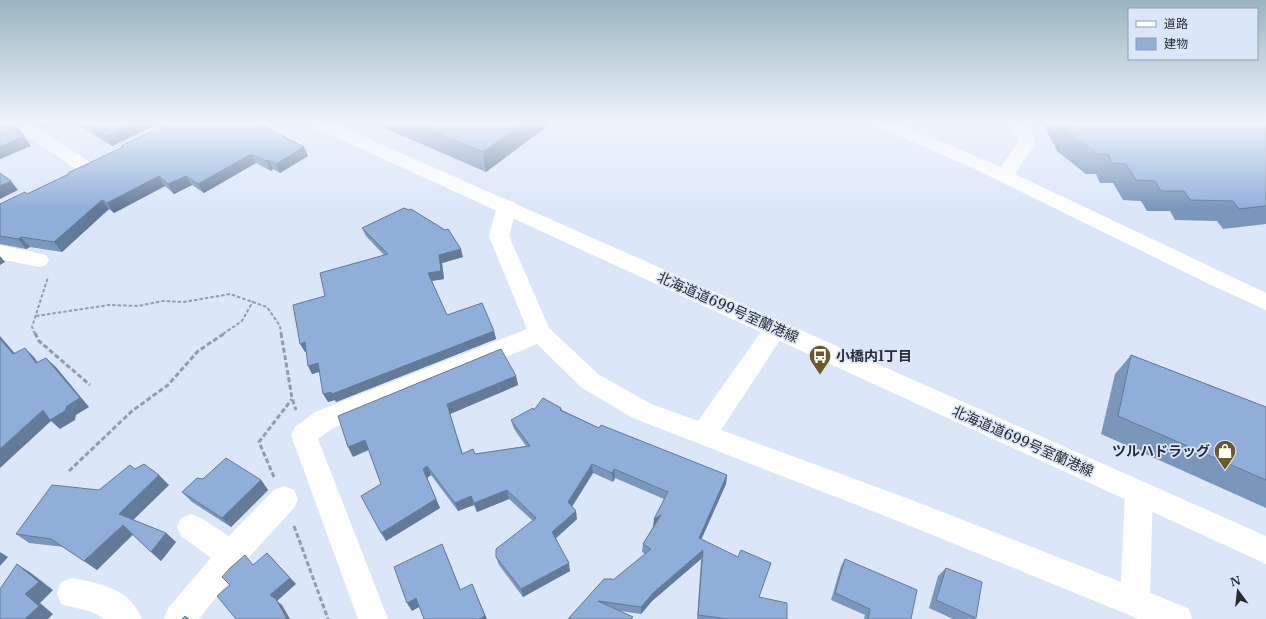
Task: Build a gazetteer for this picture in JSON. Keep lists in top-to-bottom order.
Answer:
{
  "streets": {
    "street": ["北海道道699号室蘭港線"]
  },
  "places": {
    "bus stop": ["小橋内1丁目"],
    "shop": ["ツルハドラッグ"]
  },
  "legend": ["道路", "建物"],
  "north": "top"
}
